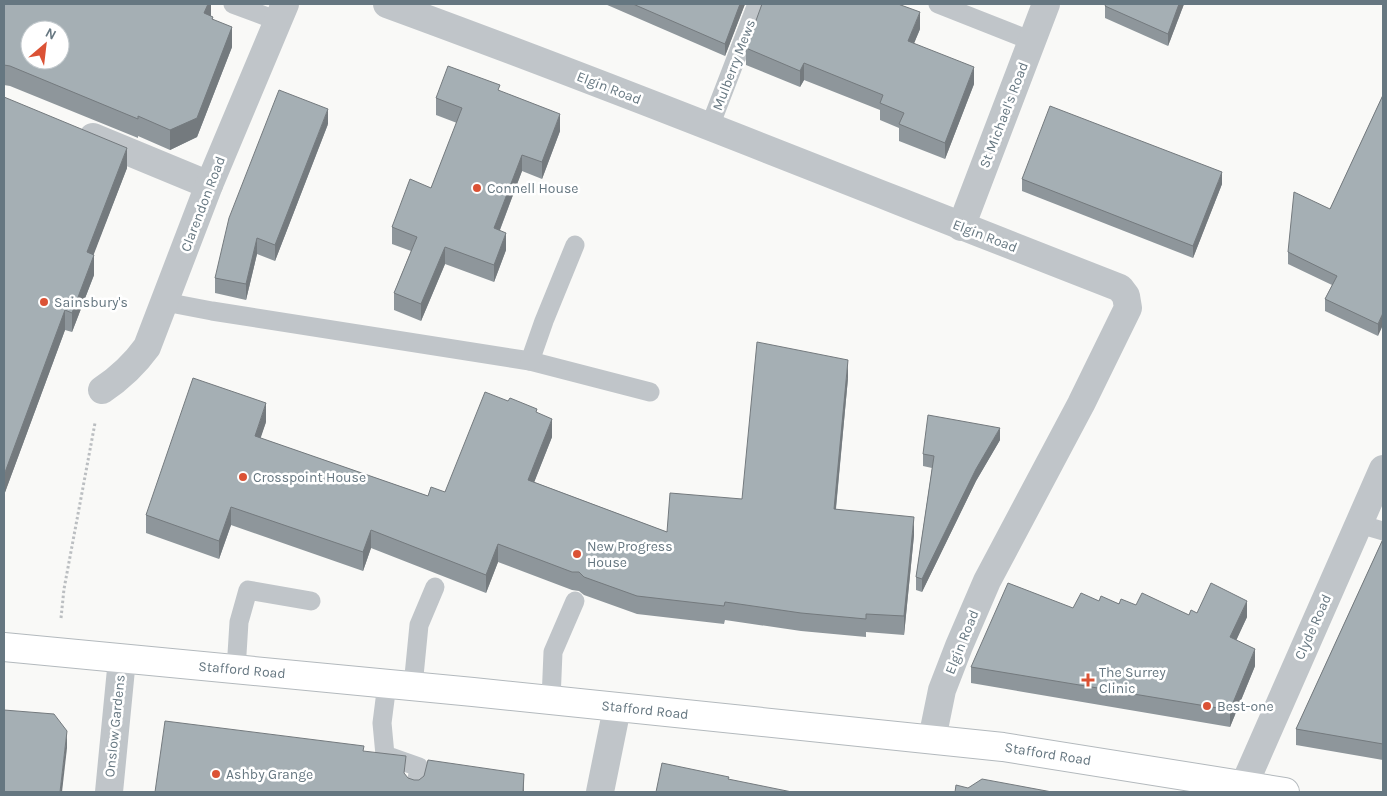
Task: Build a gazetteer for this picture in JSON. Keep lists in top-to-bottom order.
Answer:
{
  "streets": {
    "main road": ["Stafford Road"],
    "street": [
      "Elgin Road",
      "St Michael's Road",
      "Clarendon Road",
      "Clyde Road",
      "Onslow Gardens"
    ],
    "lane": ["Mulberry Mews"]
  },
  "crossings": [
    ["Mulberry Mews", "Elgin Road"],
    ["Elgin Road", "St Michael's Road"],
    ["Elgin Road", "Stafford Road"],
    ["Clyde Road", "Stafford Road"],
    ["Stafford Road", "Onslow Gardens"]
  ],
  "places": {
    "other": [
      "Connell House",
      "Sainsbury's",
      "Crosspoint House",
      "New Progress House",
      "Best-one",
      "Ashby Grange"
    ],
    "health": ["The Surrey Clinic"]
  },
  "north": "top right"
}
